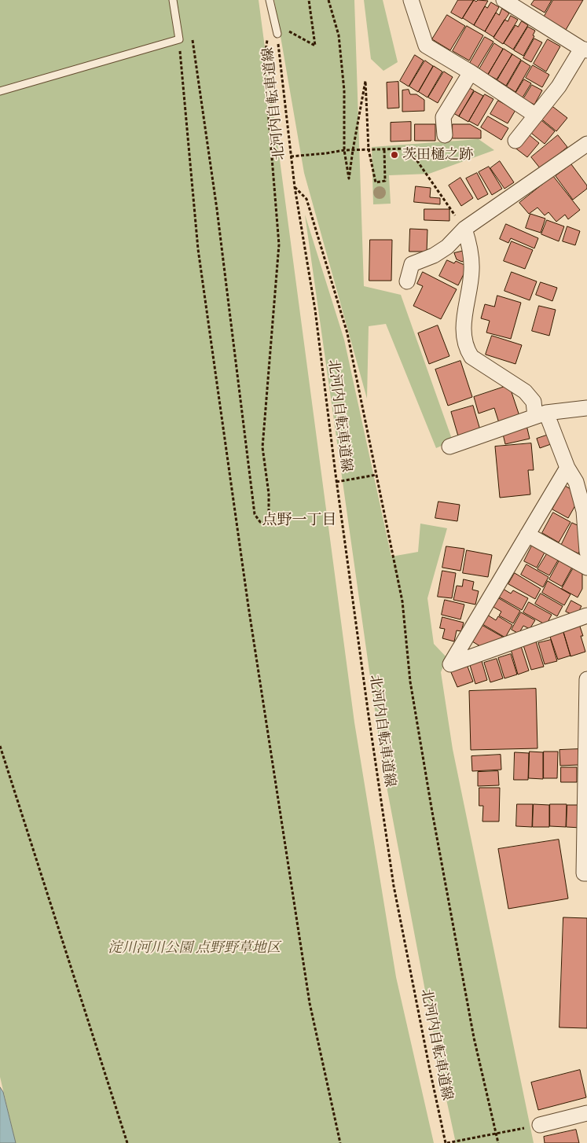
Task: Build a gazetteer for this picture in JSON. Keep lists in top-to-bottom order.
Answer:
{
  "streets": {
    "path": ["北河内自転車道線"]
  },
  "districts": ["点野一丁目"],
  "parks": ["淀川河川公園 点野野草地区"],
  "places": ["茨田樋之跡"]
}
